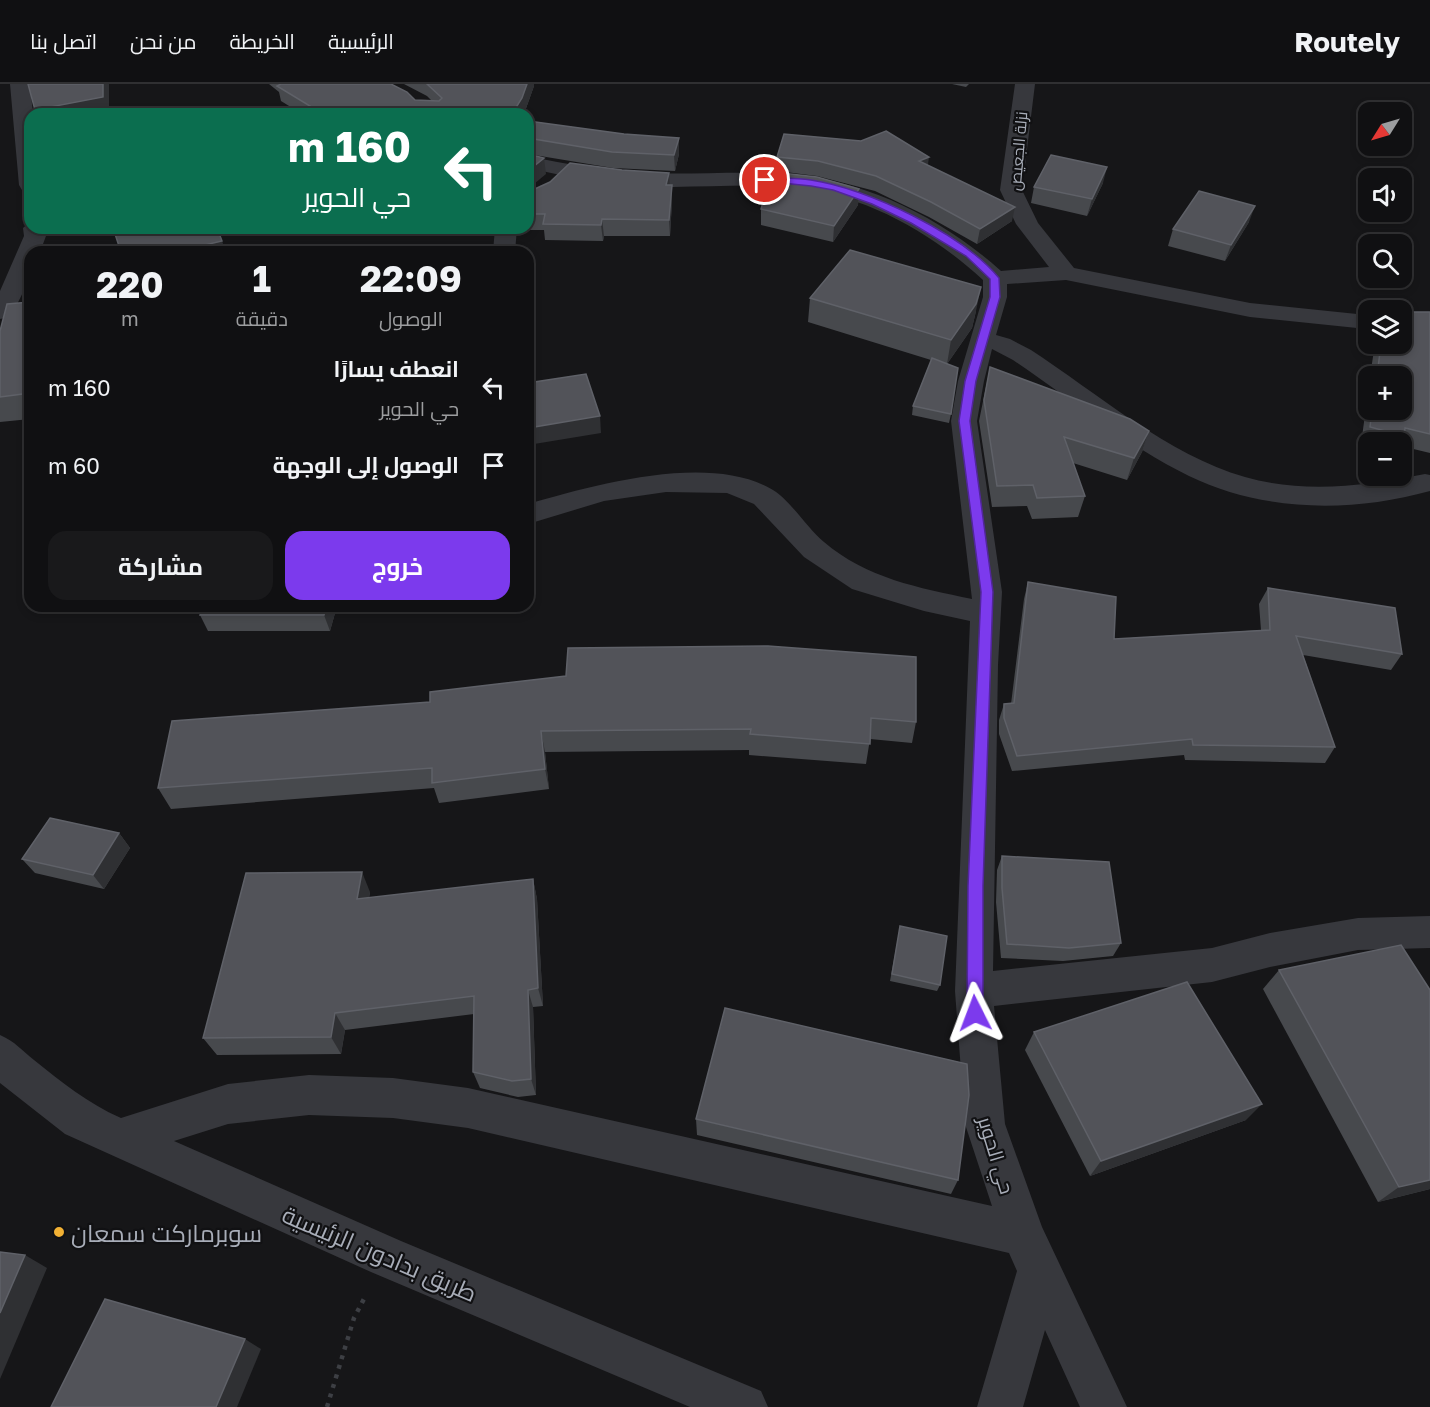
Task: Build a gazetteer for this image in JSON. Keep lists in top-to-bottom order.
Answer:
{
  "streets": {
    "street": ["نزلة الجعيص", "حي الحوير", "طريق بدادون الرئيسية"]
  },
  "places": ["سوبرماركت سمعان"],
  "north": "bottom left",
  "page": {
    "header": "Routely",
    "nav": [
      "الرئيسية",
      "الخريطة",
      "من نحن",
      "اتصل بنا"
    ],
    "map_buttons": ["+", "−"],
    "turn": ["160 m", "حي الحوير"],
    "eta": [
      "22:09",
      "الوصول",
      "1",
      "دقيقة",
      "220",
      "m"
    ],
    "list": [
      {
        "name": "انعطف يسارًا",
        "note": "حي الحوير",
        "value": "160 m"
      },
      {
        "name": "الوصول إلى الوجهة",
        "value": "60 m"
      }
    ],
    "buttons": ["خروج", "مشاركة"]
  }
}
